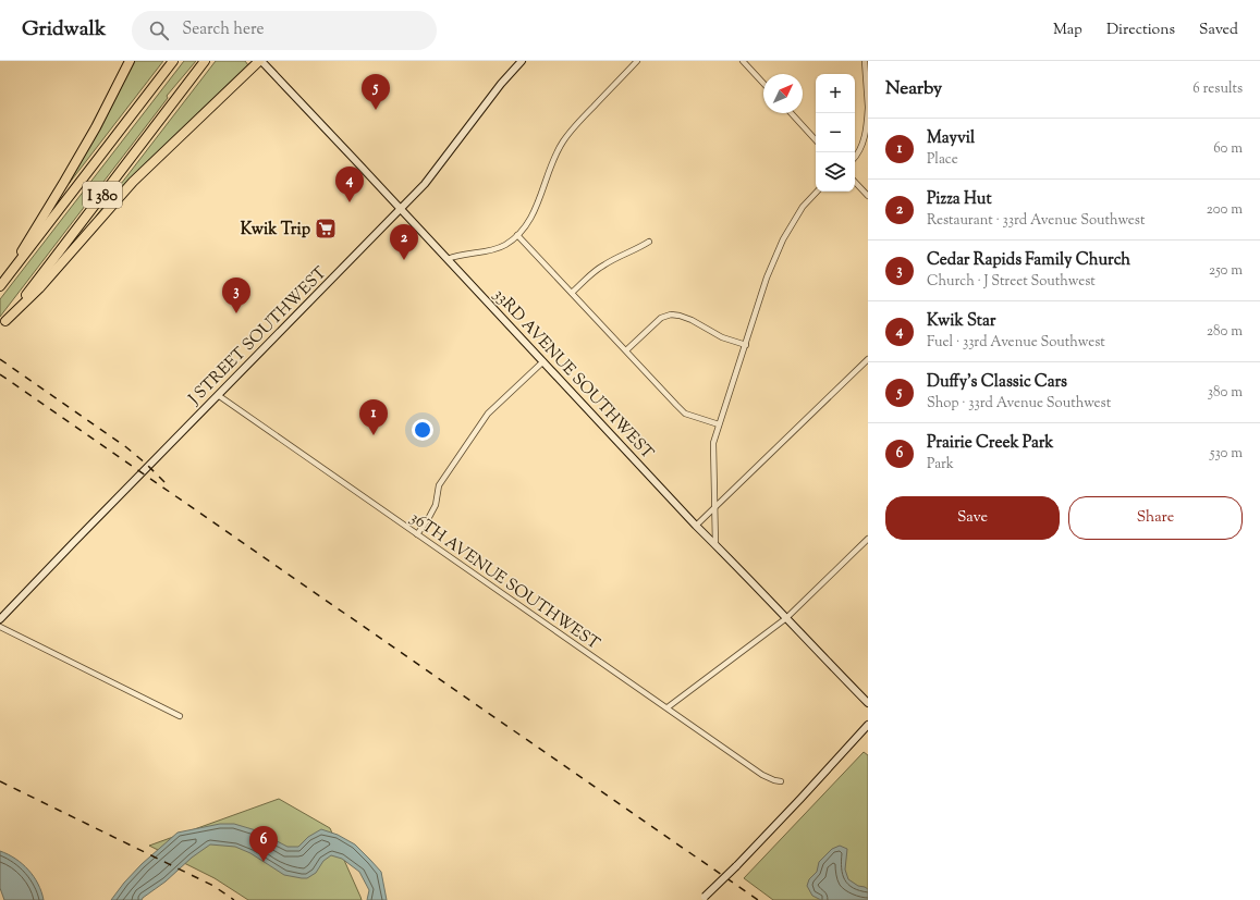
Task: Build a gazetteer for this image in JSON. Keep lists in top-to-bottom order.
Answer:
{
  "streets": {
    "highway": ["I 380"],
    "street": ["J STREET SOUTHWEST", "33RD AVENUE SOUTHWEST", "36TH AVENUE SOUTHWEST"]
  },
  "crossings": [
    ["J STREET SOUTHWEST", "33RD AVENUE SOUTHWEST"],
    ["J STREET SOUTHWEST", "36TH AVENUE SOUTHWEST"]
  ],
  "places": {
    "supermarket": ["Kwik Trip"]
  },
  "north": "top right",
  "page": {
    "header": "Gridwalk",
    "search": "Search here",
    "nav": ["Map", "Directions", "Saved"],
    "heading": ["Nearby", "6 results"],
    "map_buttons": ["+", "−"],
    "pins": [
      "5",
      "4",
      "2",
      "3",
      "1",
      "6"
    ],
    "list": [
      {
        "mark": "1",
        "name": "Mayvil",
        "note": "Place",
        "value": "60 m"
      },
      {
        "mark": "2",
        "name": "Pizza Hut",
        "note": "Restaurant · 33rd Avenue Southwest",
        "value": "200 m"
      },
      {
        "mark": "3",
        "name": "Cedar Rapids Family Church",
        "note": "Church · J Street Southwest",
        "value": "250 m"
      },
      {
        "mark": "4",
        "name": "Kwik Star",
        "note": "Fuel · 33rd Avenue Southwest",
        "value": "280 m"
      },
      {
        "mark": "5",
        "name": "Duffy's Classic Cars",
        "note": "Shop · 33rd Avenue Southwest",
        "value": "380 m"
      },
      {
        "mark": "6",
        "name": "Prairie Creek Park",
        "note": "Park",
        "value": "530 m"
      }
    ],
    "buttons": ["Save", "Share"]
  }
}
